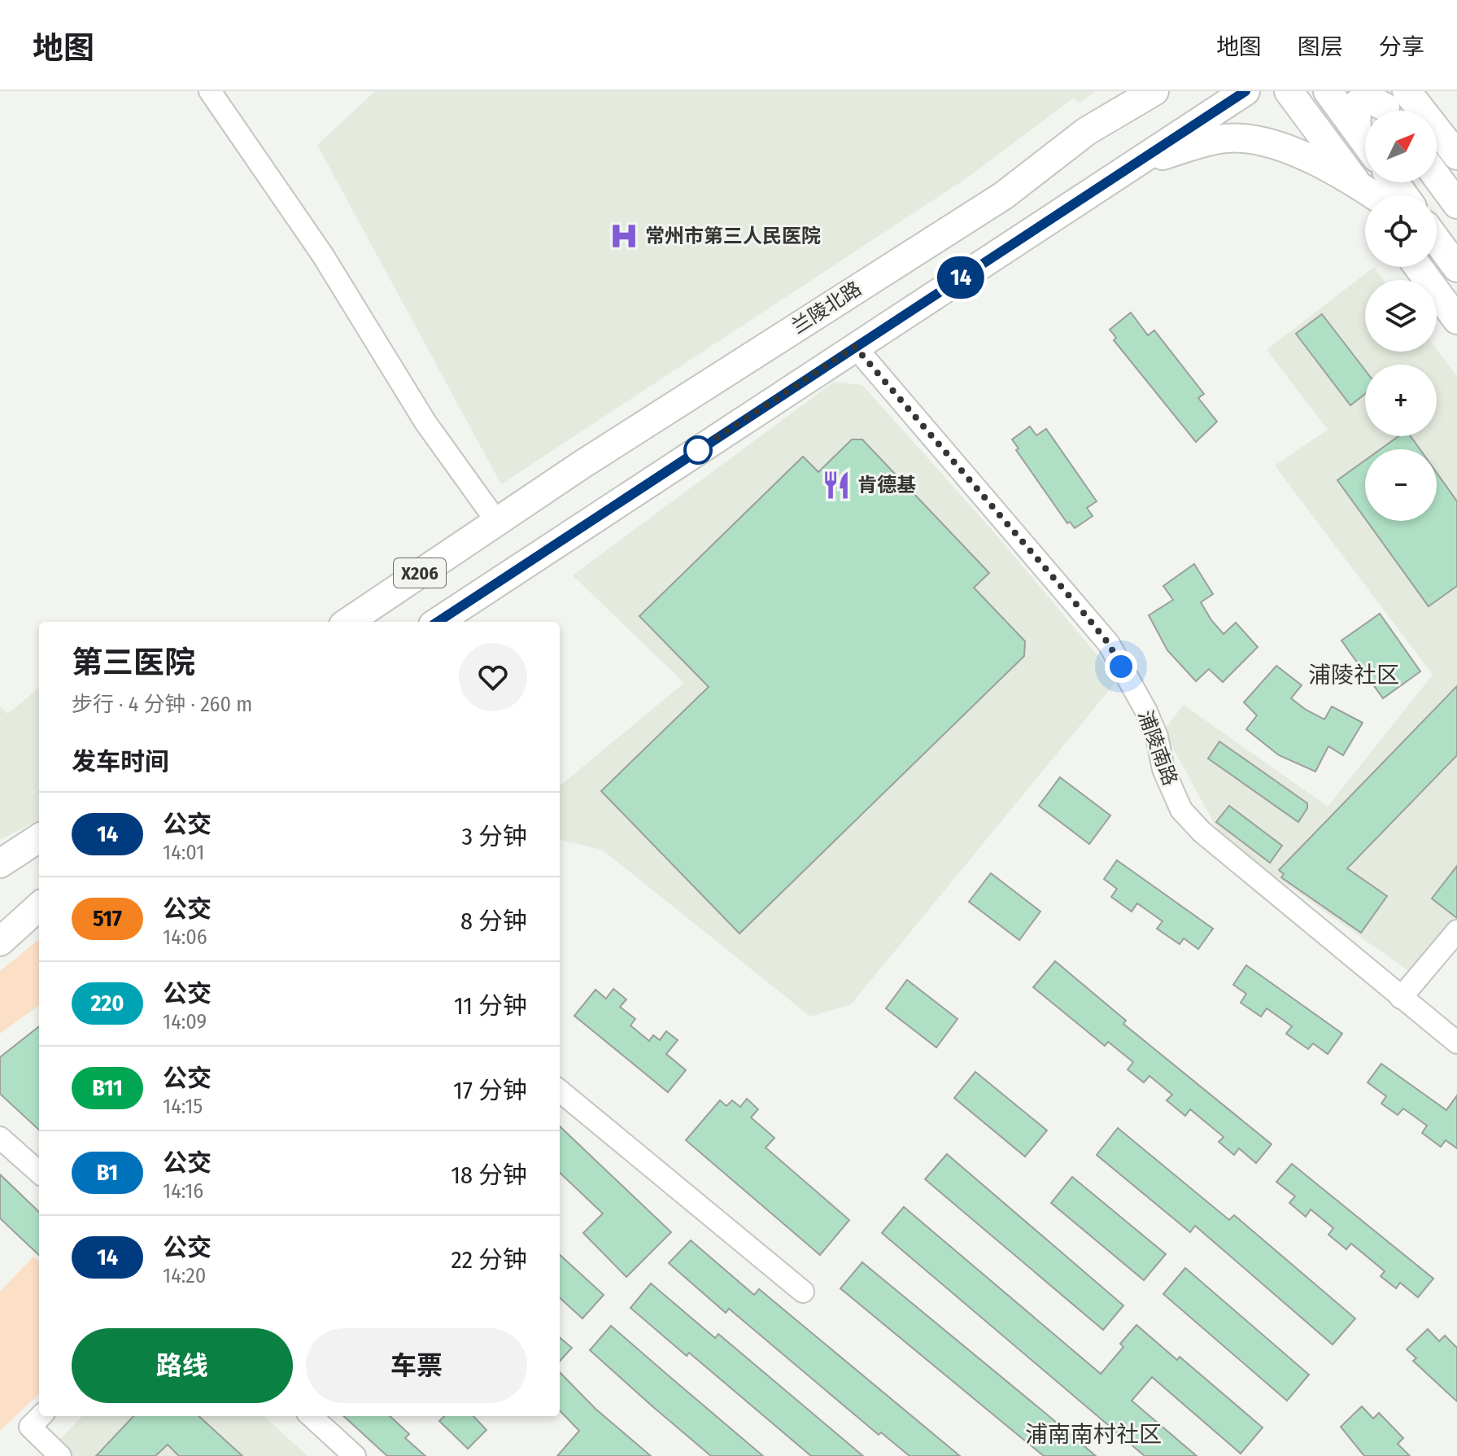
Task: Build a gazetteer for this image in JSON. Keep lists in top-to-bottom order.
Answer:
{
  "streets": {
    "main road": ["兰陵北路", "X206"],
    "street": ["浦陵南路"]
  },
  "crossings": [
    ["兰陵北路", "X206"],
    ["X206", "浦陵南路"]
  ],
  "districts": ["浦陵社区", "浦南南村社区"],
  "places": {
    "hospital": ["常州市第三人民医院"],
    "restaurant": ["肯德基"]
  },
  "lines": ["bus line 14"],
  "north": "top right",
  "page": {
    "header": "地图",
    "nav": ["地图", "图层", "分享"],
    "on_map": "14",
    "map_buttons": ["+", "−"],
    "heading": [
      ["第三医院", "步行 · 4 分钟 · 260 m"],
      "发车时间"
    ],
    "list": [
      {
        "mark": "14",
        "name": "公交",
        "note": "14:01",
        "value": "3 分钟"
      },
      {
        "mark": "517",
        "name": "公交",
        "note": "14:06",
        "value": "8 分钟"
      },
      {
        "mark": "220",
        "name": "公交",
        "note": "14:09",
        "value": "11 分钟"
      },
      {
        "mark": "B11",
        "name": "公交",
        "note": "14:15",
        "value": "17 分钟"
      },
      {
        "mark": "B1",
        "name": "公交",
        "note": "14:16",
        "value": "18 分钟"
      },
      {
        "mark": "14",
        "name": "公交",
        "note": "14:20",
        "value": "22 分钟"
      }
    ],
    "buttons": ["路线", "车票"]
  }
}
